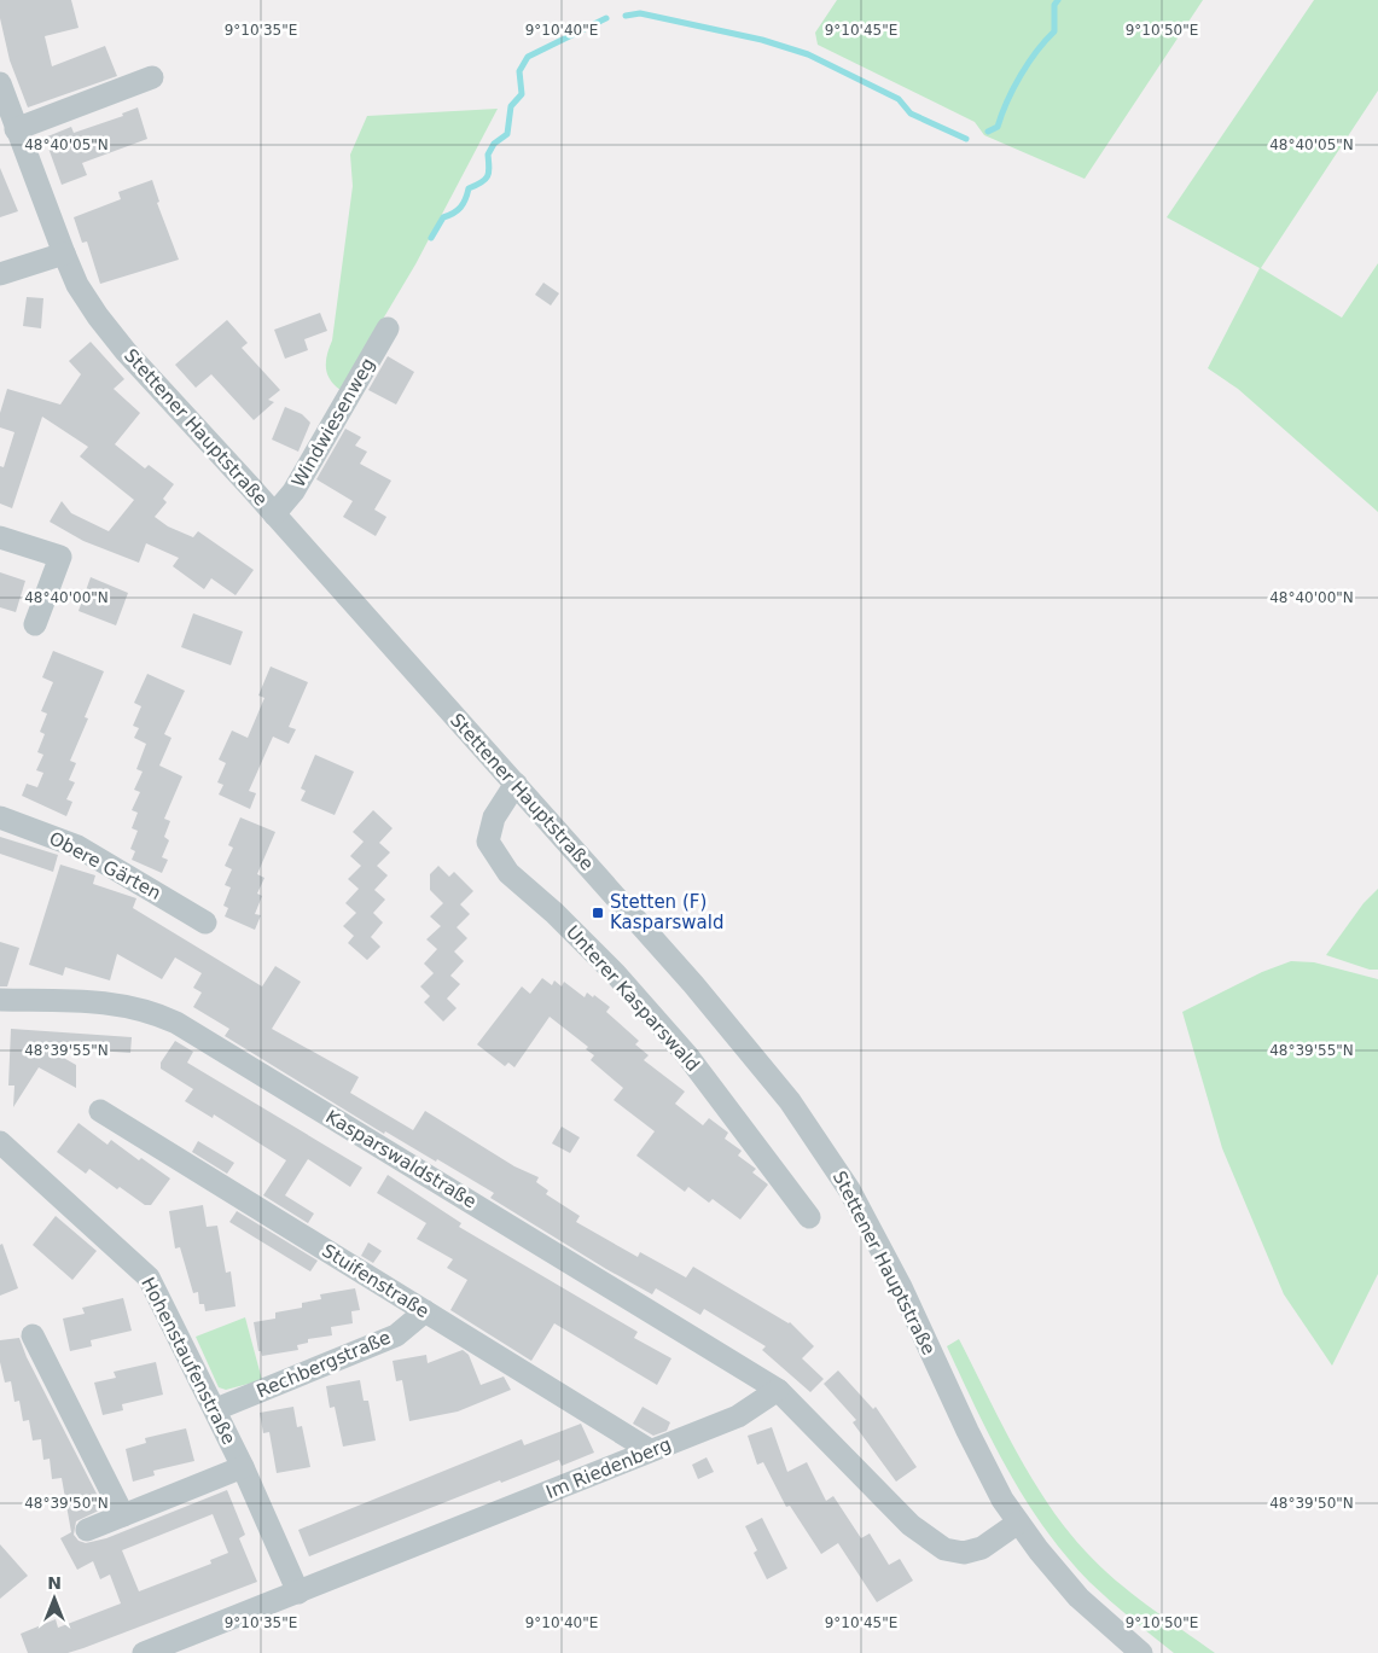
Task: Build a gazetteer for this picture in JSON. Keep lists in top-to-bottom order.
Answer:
{
  "streets": {
    "street": [
      "Windwiesenweg",
      "Stettener Hauptstraße",
      "Obere Gärten",
      "Unterer Kasparswald",
      "Kasparswaldstraße",
      "Stuifenstraße",
      "Hohenstaufenstraße",
      "Rechbergstraße",
      "Im Riedenberg"
    ]
  },
  "crossings": [
    ["Windwiesenweg", "Stettener Hauptstraße"],
    ["Stettener Hauptstraße", "Unterer Kasparswald"],
    ["Kasparswaldstraße", "Im Riedenberg"],
    ["Stuifenstraße", "Rechbergstraße"],
    ["Stuifenstraße", "Im Riedenberg"],
    ["Hohenstaufenstraße", "Rechbergstraße"],
    ["Hohenstaufenstraße", "Im Riedenberg"]
  ],
  "places": {
    "transit": ["Stetten (F) Kasparswald"]
  },
  "north": "top",
  "coordinates": [
    "9°10'35\"E",
    "9°10'40\"E",
    "9°10'45\"E",
    "9°10'50\"E",
    "48°40'05\"N",
    "48°40'00\"N",
    "48°39'55\"N",
    "48°39'50\"N"
  ]
}
